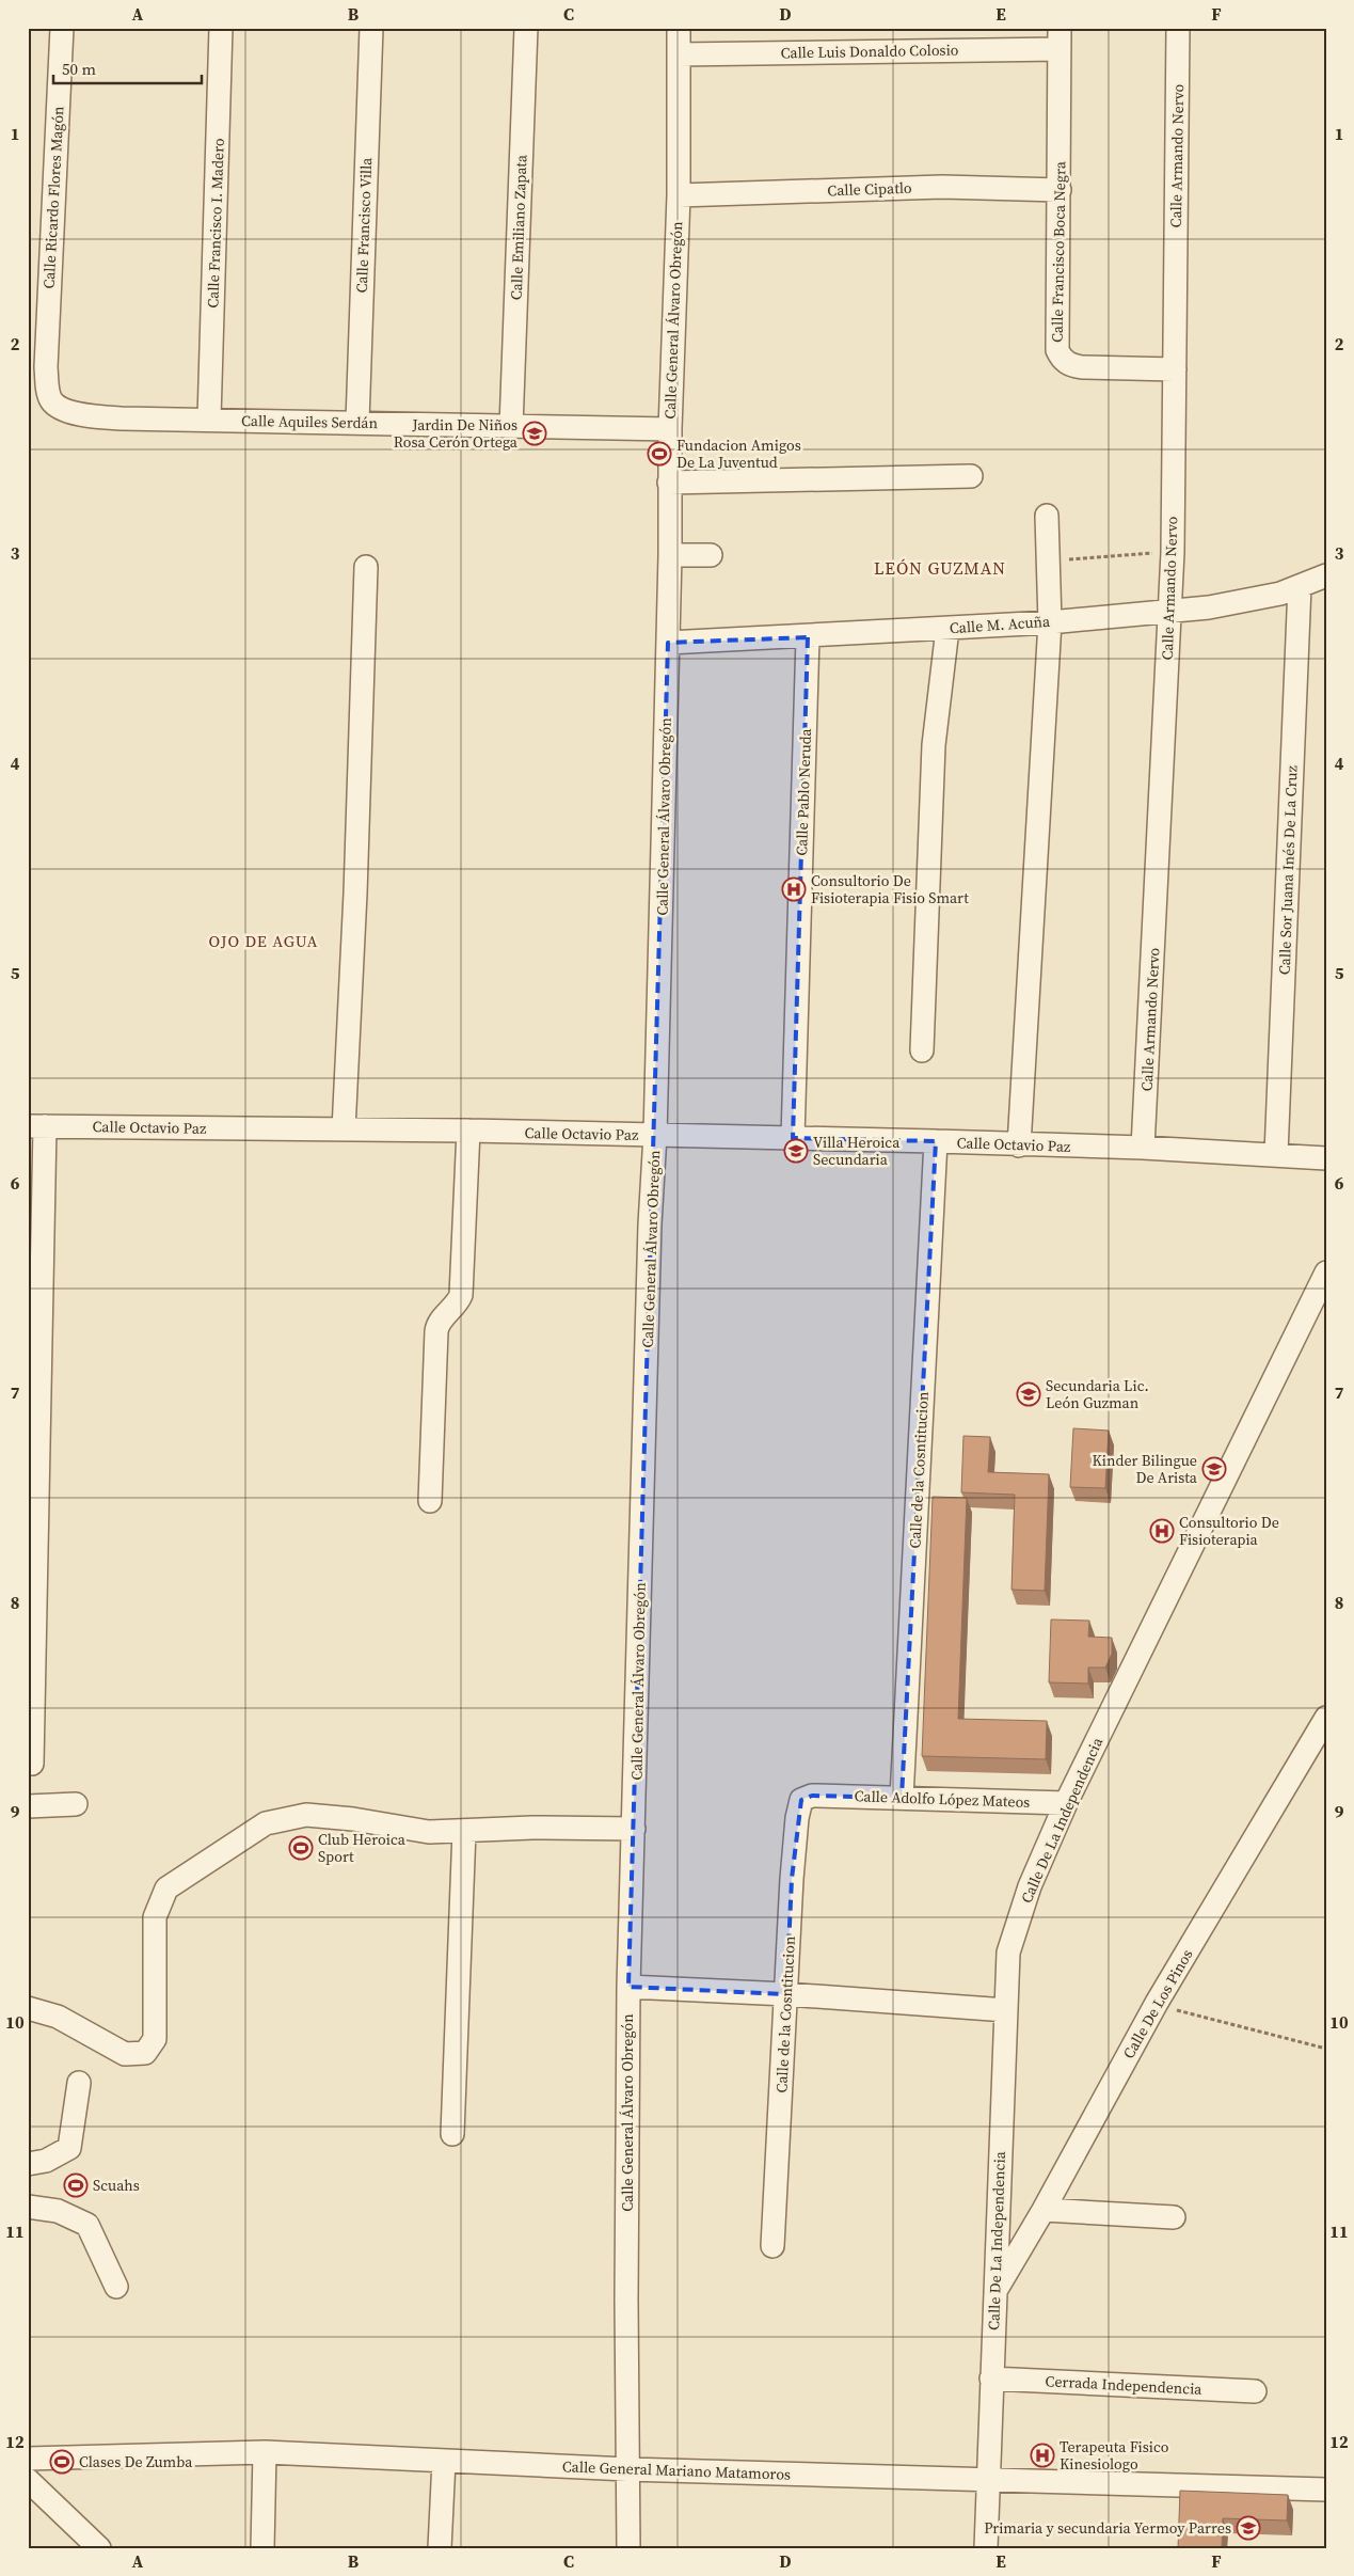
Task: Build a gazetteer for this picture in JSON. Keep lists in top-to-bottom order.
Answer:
{
  "streets": {
    "street": [
      "Calle Luis Donaldo Colosio",
      "Calle Armando Nervo",
      "Calle Cipatlo",
      "Calle Ricardo Flores Magón",
      "Calle Francisco I. Madero",
      "Calle Francisco Villa",
      "Calle Emiliano Zapata",
      "Calle Francisco Boca Negra",
      "Calle General Álvaro Obregón",
      "Calle Aquiles Serdán",
      "Calle M. Acuña",
      "Calle Pablo Neruda",
      "Calle Sor Juana Inés De La Cruz",
      "Calle Octavio Paz",
      "Calle de la Cosntitucion",
      "Calle Adolfo López Mateos",
      "Calle De La Independencia",
      "Calle De Los Pinos",
      "Cerrada Independencia",
      "Calle General Mariano Matamoros"
    ]
  },
  "crossings": [
    ["Calle Luis Donaldo Colosio", "Calle Francisco Boca Negra"],
    ["Calle Luis Donaldo Colosio", "Calle General Álvaro Obregón"],
    ["Calle Armando Nervo", "Calle Francisco Boca Negra"],
    ["Calle Armando Nervo", "Calle M. Acuña"],
    ["Calle Armando Nervo", "Calle Octavio Paz"],
    ["Calle Cipatlo", "Calle Francisco Boca Negra"],
    ["Calle Cipatlo", "Calle General Álvaro Obregón"],
    ["Calle Ricardo Flores Magón", "Calle Aquiles Serdán"],
    ["Calle Francisco I. Madero", "Calle Aquiles Serdán"],
    ["Calle Francisco Villa", "Calle Aquiles Serdán"],
    ["Calle Emiliano Zapata", "Calle Aquiles Serdán"],
    ["Calle General Álvaro Obregón", "Calle Aquiles Serdán"],
    ["Calle General Álvaro Obregón", "Calle M. Acuña"],
    ["Calle General Álvaro Obregón", "Calle Octavio Paz"],
    ["Calle General Álvaro Obregón", "Calle General Mariano Matamoros"],
    ["Calle M. Acuña", "Calle Pablo Neruda"],
    ["Calle M. Acuña", "Calle Sor Juana Inés De La Cruz"],
    ["Calle Pablo Neruda", "Calle Octavio Paz"],
    ["Calle Sor Juana Inés De La Cruz", "Calle Octavio Paz"],
    ["Calle Octavio Paz", "Calle de la Cosntitucion"],
    ["Calle de la Cosntitucion", "Calle Adolfo López Mateos"],
    ["Calle Adolfo López Mateos", "Calle De La Independencia"],
    ["Calle De La Independencia", "Calle De Los Pinos"],
    ["Calle De La Independencia", "Cerrada Independencia"],
    ["Calle De La Independencia", "Calle General Mariano Matamoros"]
  ],
  "districts": ["LEÓN GUZMAN", "OJO DE AGUA"],
  "places": {
    "school or university": [
      "Jardin De Niños Rosa Cerón Ortega",
      "Villa Heroica Secundaria",
      "Secundaria Lic. León Guzman",
      "Kinder Bilingue De Arista",
      "Primaria y secundaria Yermoy Parres"
    ],
    "sports": [
      "Fundacion Amigos De La Juventud",
      "Club Heroica Sport",
      "Scuahs",
      "Clases De Zumba"
    ],
    "hospital": ["Consultorio De Fisioterapia Fisio Smart", "Consultorio De Fisioterapia", "Terapeuta Fisico Kinesiologo"]
  },
  "scale_bar": "50 m",
  "grid": {
    "columns": [
      "A",
      "B",
      "C",
      "D",
      "E",
      "F"
    ],
    "rows": [
      "1",
      "2",
      "3",
      "4",
      "5",
      "6",
      "7",
      "8",
      "9",
      "10",
      "11",
      "12"
    ]
  }
}
